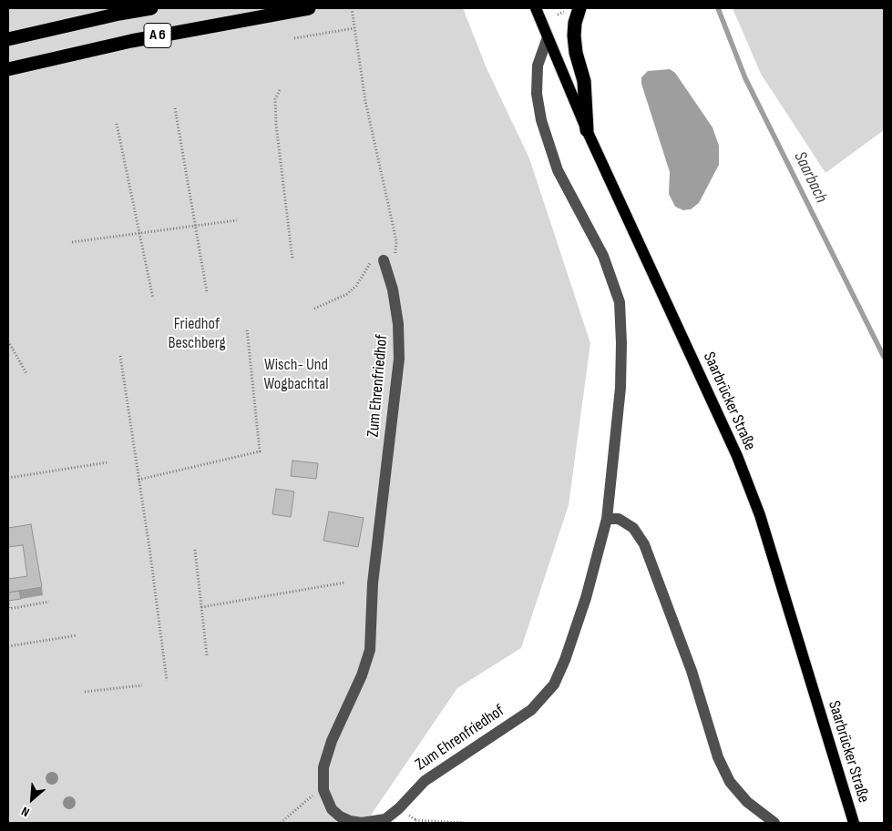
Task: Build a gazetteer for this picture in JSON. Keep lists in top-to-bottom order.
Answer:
{
  "streets": {
    "highway": ["A 6"],
    "main road": ["Saarbrücker Straße"],
    "lane": ["Zum Ehrenfriedhof"]
  },
  "crossings": [
    ["Zum Ehrenfriedhof", "Saarbrücker Straße"]
  ],
  "water": ["Saarbach"],
  "parks": ["Friedhof Beschberg", "Wisch- Und Wogbachtal"],
  "north": "bottom left"
}
